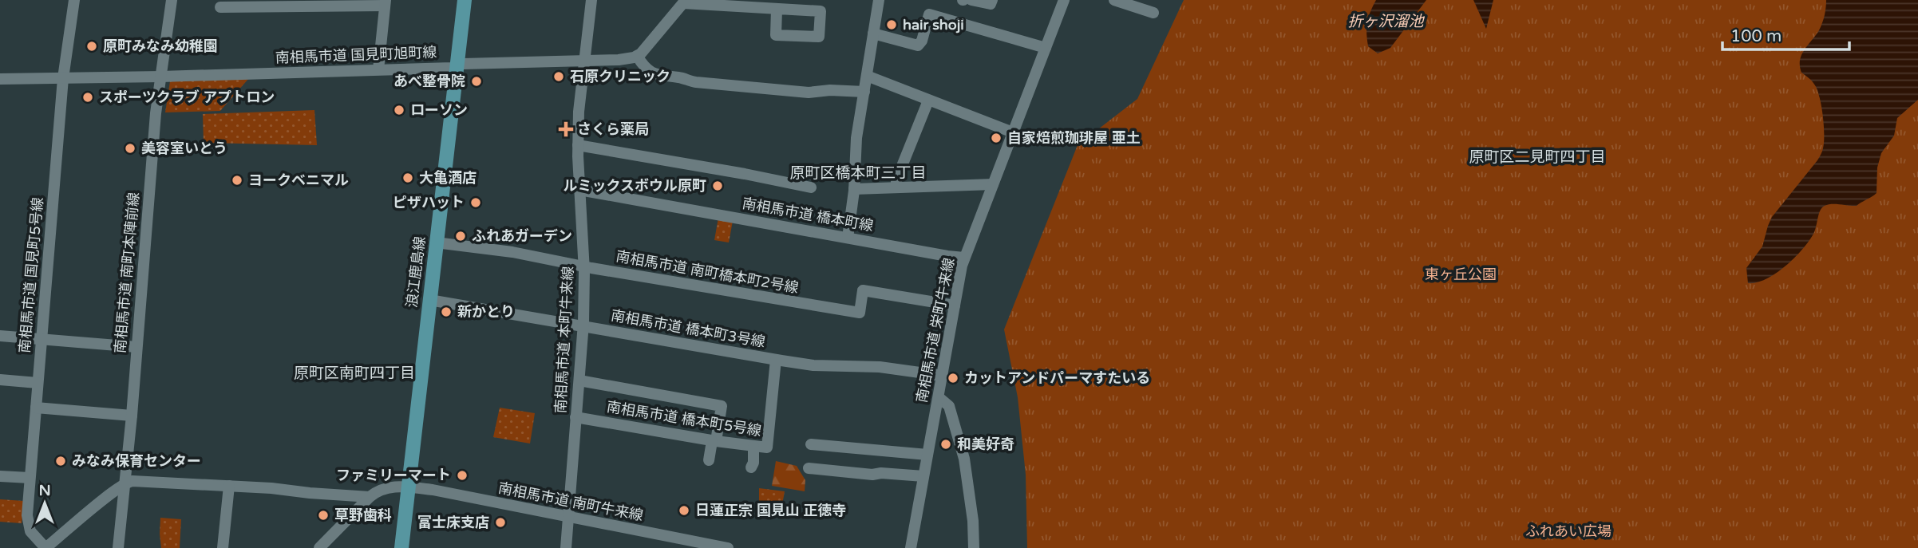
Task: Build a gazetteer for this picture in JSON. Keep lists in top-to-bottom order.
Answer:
{
  "streets": {
    "main road": ["浪江鹿島線"],
    "street": [
      "南相馬市道 国見町旭町線",
      "南相馬市道 橋本町線",
      "南相馬市道 南町橋本町2号線",
      "南相馬市道 南町本陣前線",
      "南相馬市道 国見町5号線",
      "南相馬市道 橋本町3号線",
      "南相馬市道 栄町牛来線",
      "南相馬市道 本町牛来線",
      "南相馬市道 橋本町5号線",
      "南相馬市道 南町牛来線"
    ]
  },
  "crossings": [
    ["南相馬市道 国見町旭町線", "浪江鹿島線"],
    ["南相馬市道 国見町旭町線", "南相馬市道 南町本陣前線"],
    ["南相馬市道 国見町旭町線", "南相馬市道 国見町5号線"],
    ["南相馬市道 国見町旭町線", "南相馬市道 本町牛来線"],
    ["南相馬市道 橋本町線", "南相馬市道 栄町牛来線"],
    ["南相馬市道 橋本町線", "南相馬市道 本町牛来線"],
    ["浪江鹿島線", "南相馬市道 南町橋本町2号線"],
    ["浪江鹿島線", "南相馬市道 橋本町3号線"],
    ["浪江鹿島線", "南相馬市道 南町牛来線"],
    ["南相馬市道 南町橋本町2号線", "南相馬市道 栄町牛来線"],
    ["南相馬市道 南町橋本町2号線", "南相馬市道 本町牛来線"],
    ["南相馬市道 橋本町3号線", "南相馬市道 栄町牛来線"],
    ["南相馬市道 橋本町3号線", "南相馬市道 本町牛来線"],
    ["南相馬市道 橋本町3号線", "南相馬市道 橋本町5号線"],
    ["南相馬市道 本町牛来線", "南相馬市道 橋本町5号線"],
    ["南相馬市道 本町牛来線", "南相馬市道 南町牛来線"]
  ],
  "districts": ["原町区二見町四丁目", "原町区橋本町三丁目", "原町区南町四丁目"],
  "water": ["折ヶ沢溜池"],
  "parks": ["東ヶ丘公園", "ふれあい広場"],
  "places": {
    "other": [
      "hair shoji",
      "原町みなみ幼稚園",
      "石原クリニック",
      "あべ整骨院",
      "スポーツクラブ アプトロン",
      "ローソン",
      "自家焙煎珈琲屋 亜土",
      "美容室いとう",
      "大亀酒店",
      "ヨークベニマル",
      "ルミックスボウル原町",
      "ピザハット",
      "ふれあガーデン",
      "新かとり",
      "カットアンドパーマすたいる",
      "和美好奇",
      "みなみ保育センター",
      "ファミリーマート",
      "日蓮正宗 国見山 正徳寺",
      "草野歯科",
      "富士床支店"
    ],
    "health": ["さくら薬局"]
  },
  "scale_bar": "100 m",
  "north": "top"
}
